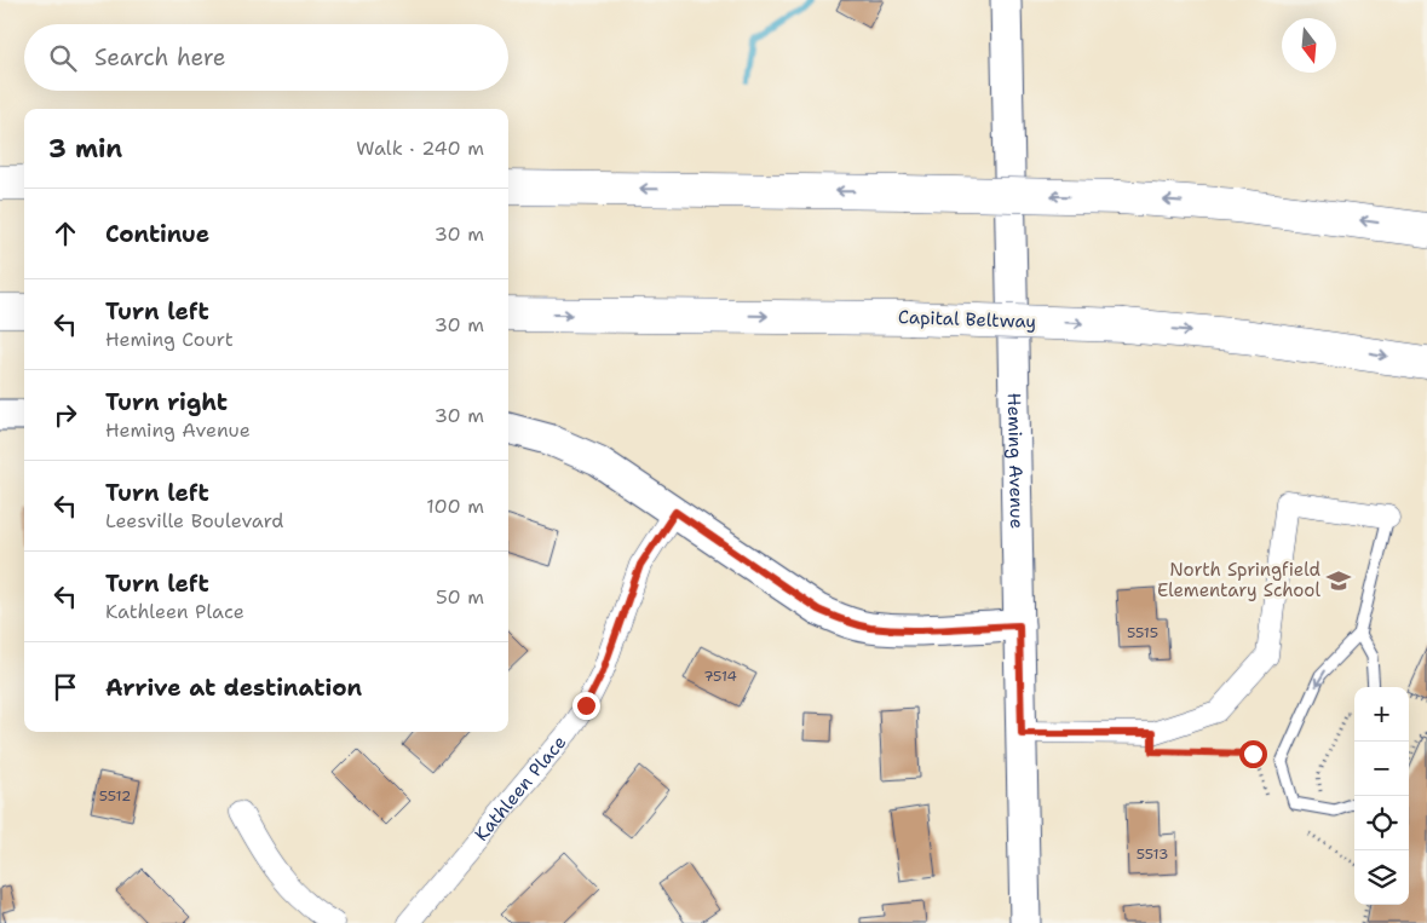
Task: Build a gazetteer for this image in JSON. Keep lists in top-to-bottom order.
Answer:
{
  "streets": {
    "highway": ["Capital Beltway"],
    "street": ["Heming Avenue", "Kathleen Place"]
  },
  "places": {
    "school or university": ["North Springfield Elementary School"]
  },
  "house_numbers": [
    "5515",
    "7514",
    "5512",
    "5513"
  ],
  "north": "bottom",
  "page": {
    "search": "Search here",
    "heading": ["3 min", "Walk · 240 m"],
    "list": [
      ["Continue", "30 m"],
      ["Turn left", "Heming Court", "30 m"],
      ["Turn right", "Heming Avenue", "30 m"],
      ["Turn left", "Leesville Boulevard", "100 m"],
      ["Turn left", "Kathleen Place", "50 m"],
      "Arrive at destination"
    ],
    "map_buttons": ["+", "−"]
  }
}
